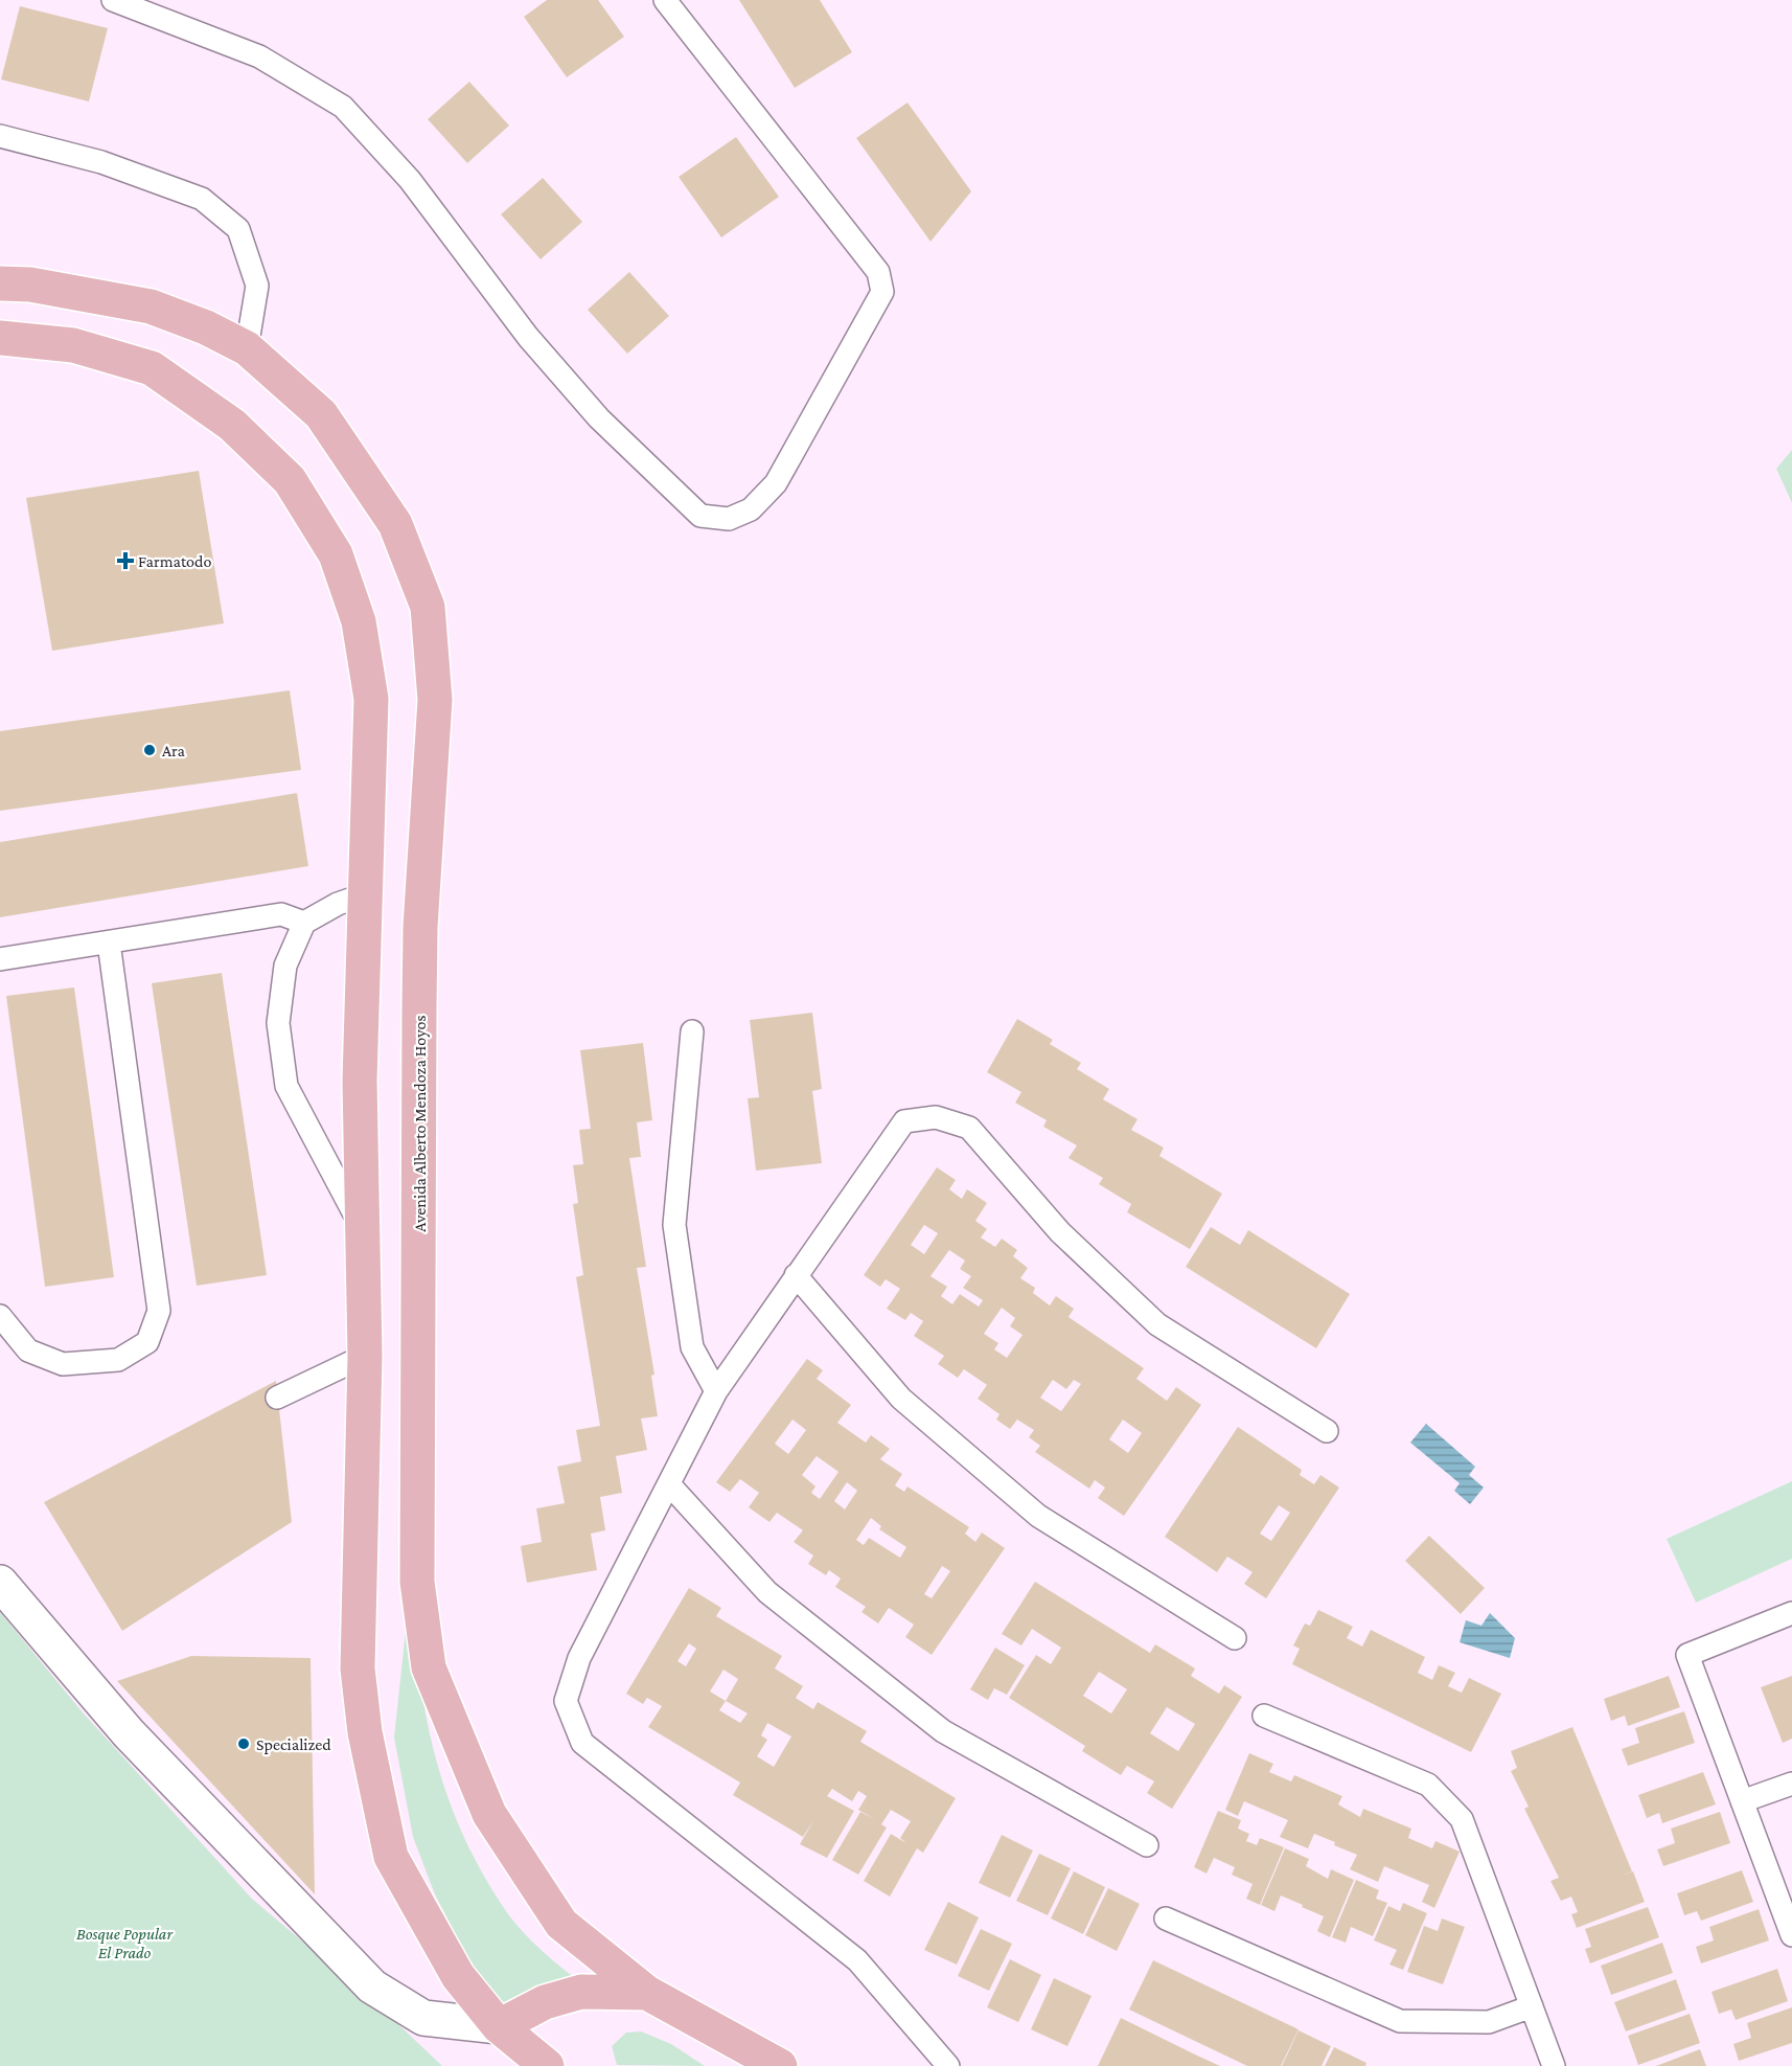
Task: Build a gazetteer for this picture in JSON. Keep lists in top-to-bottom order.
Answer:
{
  "streets": {
    "main road": ["Avenida Alberto Mendoza Hoyos"]
  },
  "parks": ["Bosque Popular El Prado"],
  "places": {
    "health": ["Farmatodo"],
    "other": ["Ara", "Specialized"]
  }
}
